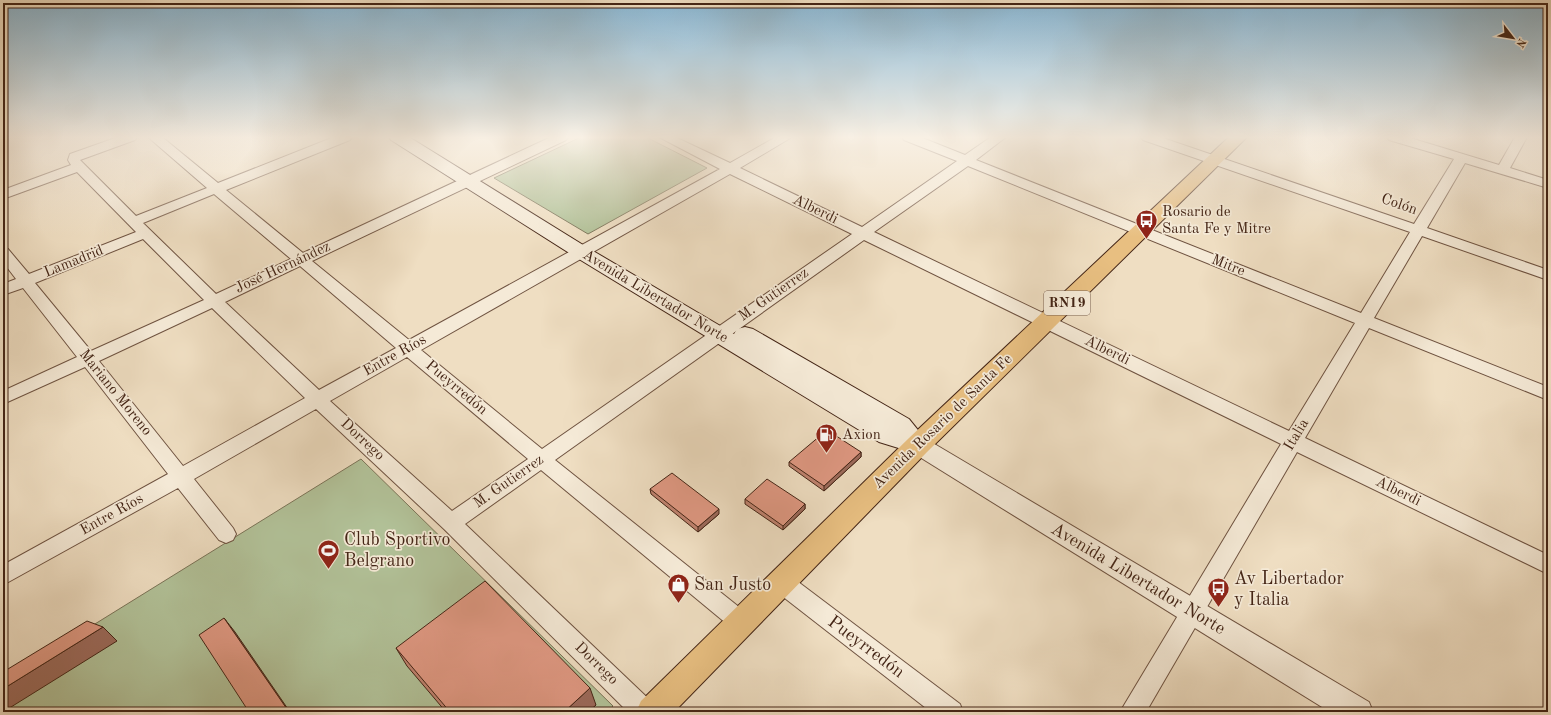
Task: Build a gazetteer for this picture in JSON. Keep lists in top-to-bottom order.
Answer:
{
  "streets": {
    "main road": ["Avenida Libertador Norte", "RN19", "Avenida Rosario de Santa Fe"],
    "street": [
      "Colón",
      "Alberdi",
      "Lamadrid",
      "Mitre",
      "José Hernández",
      "M. Gutierrez",
      "Entre Ríos",
      "Pueyrredón",
      "Mariano Moreno",
      "Italia",
      "Dorrego"
    ]
  },
  "crossings": [
    ["Colón", "Italia"],
    ["Alberdi", "M. Gutierrez"],
    ["Alberdi", "Avenida Rosario de Santa Fe"],
    ["Alberdi", "Italia"],
    ["Lamadrid", "Pueyrredón"],
    ["Lamadrid", "Mariano Moreno"],
    ["Lamadrid", "Dorrego"],
    ["Mitre", "Avenida Rosario de Santa Fe"],
    ["Mitre", "Italia"],
    ["José Hernández", "Avenida Libertador Norte"],
    ["José Hernández", "Pueyrredón"],
    ["José Hernández", "Mariano Moreno"],
    ["José Hernández", "Dorrego"],
    ["M. Gutierrez", "Avenida Libertador Norte"],
    ["M. Gutierrez", "Pueyrredón"],
    ["M. Gutierrez", "Dorrego"],
    ["Avenida Libertador Norte", "Entre Ríos"],
    ["Avenida Libertador Norte", "Avenida Rosario de Santa Fe"],
    ["Avenida Libertador Norte", "Italia"],
    ["Entre Ríos", "Pueyrredón"],
    ["Entre Ríos", "Mariano Moreno"],
    ["Entre Ríos", "Dorrego"],
    ["Pueyrredón", "Avenida Rosario de Santa Fe"]
  ],
  "places": {
    "bus stop": ["Rosario de Santa Fe y Mitre", "Av Libertador y Italia"],
    "fuel station": ["Axion"],
    "sports": ["Club Sportivo Belgrano"],
    "shop": ["San Justo"]
  },
  "north": "bottom right"
}
